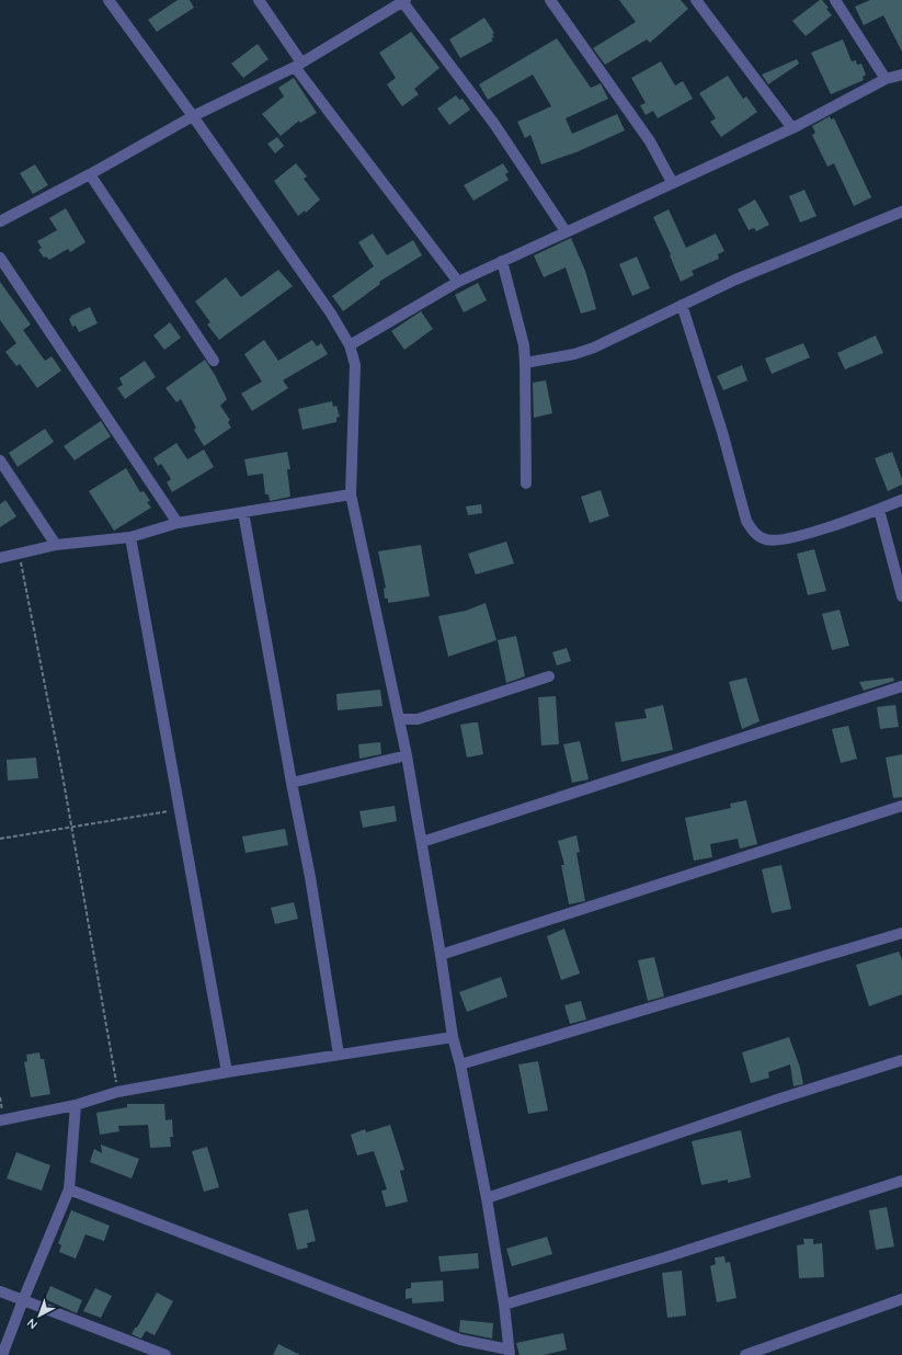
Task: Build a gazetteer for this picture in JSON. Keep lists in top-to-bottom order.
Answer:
{
  "north": "bottom left"
}
